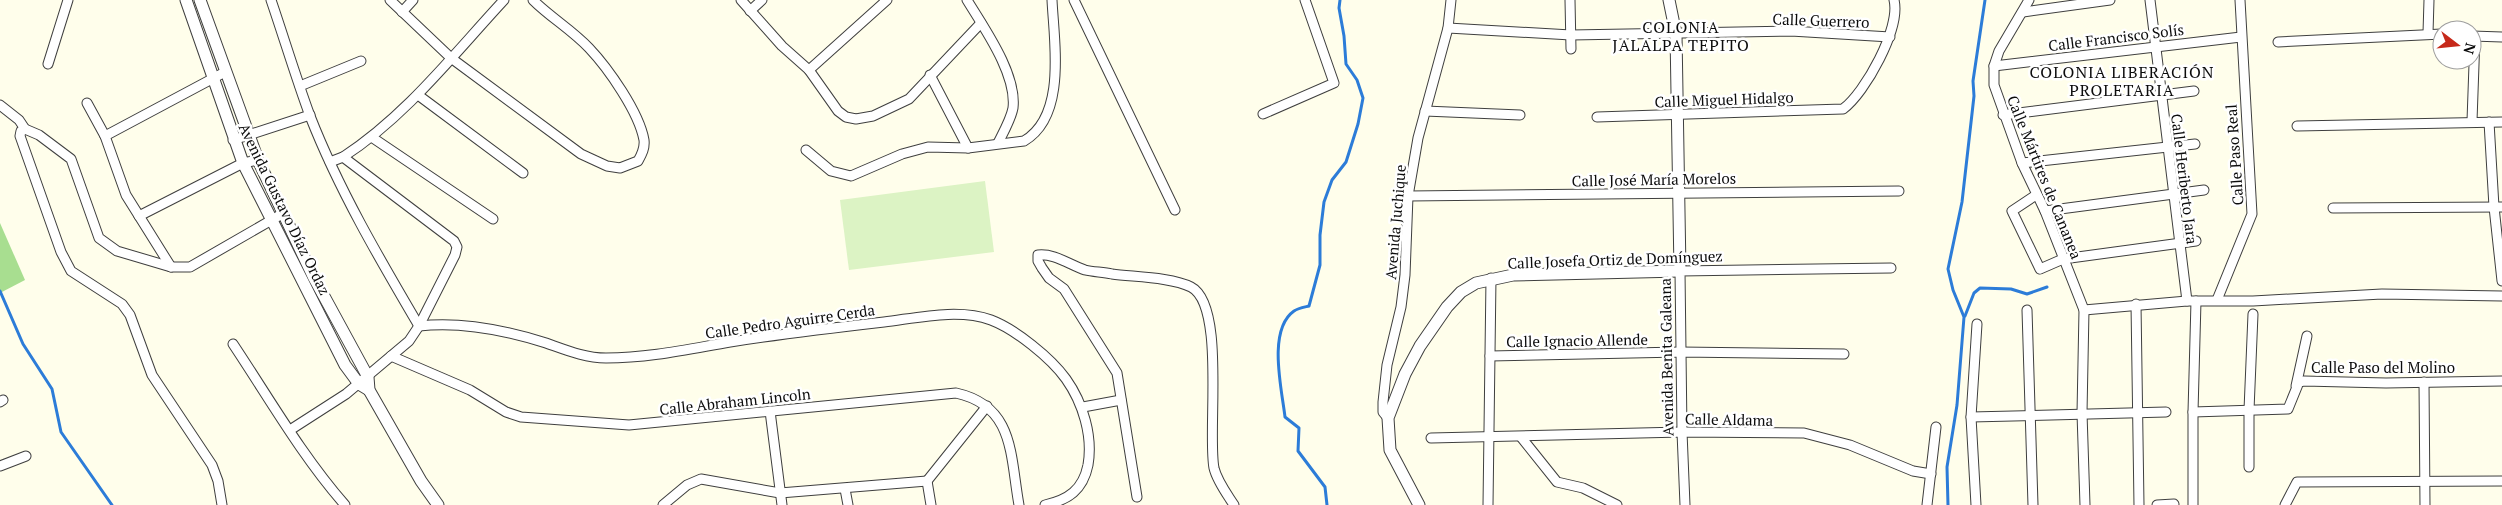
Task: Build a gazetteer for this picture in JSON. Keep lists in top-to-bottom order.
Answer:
{
  "streets": {
    "street": [
      "Calle Guerrero",
      "Calle Francisco Solís",
      "Calle Miguel Hidalgo",
      "Calle Paso Real",
      "Calle Mártires de Cananea",
      "Calle José María Morelos",
      "Calle Heriberto Jara",
      "Avenida Gustavo Díaz Ordaz",
      "Avenida Juchique",
      "Calle Josefa Ortiz de Domínguez",
      "Calle Pedro Aguirre Cerda",
      "Calle Ignacio Allende",
      "Avenida Benita Galeana",
      "Calle Paso del Molino",
      "Calle Abraham Lincoln",
      "Calle Aldama"
    ]
  },
  "crossings": [
    ["Calle Guerrero", "Calle Miguel Hidalgo"],
    ["Calle Guerrero", "Avenida Juchique"],
    ["Calle Guerrero", "Avenida Benita Galeana"],
    ["Calle Francisco Solís", "Calle Paso Real"],
    ["Calle Francisco Solís", "Calle Mártires de Cananea"],
    ["Calle Francisco Solís", "Calle Heriberto Jara"],
    ["Calle Miguel Hidalgo", "Avenida Benita Galeana"],
    ["Calle José María Morelos", "Avenida Juchique"],
    ["Calle José María Morelos", "Avenida Benita Galeana"],
    ["Calle Heriberto Jara", "Calle Paso del Molino"],
    ["Avenida Juchique", "Calle Josefa Ortiz de Domínguez"],
    ["Calle Josefa Ortiz de Domínguez", "Avenida Benita Galeana"],
    ["Calle Ignacio Allende", "Avenida Benita Galeana"],
    ["Avenida Benita Galeana", "Calle Aldama"]
  ],
  "districts": ["COLONIA JALALPA TEPITO", "COLONIA LIBERACIÓN PROLETARIA"],
  "north": "right"
}
